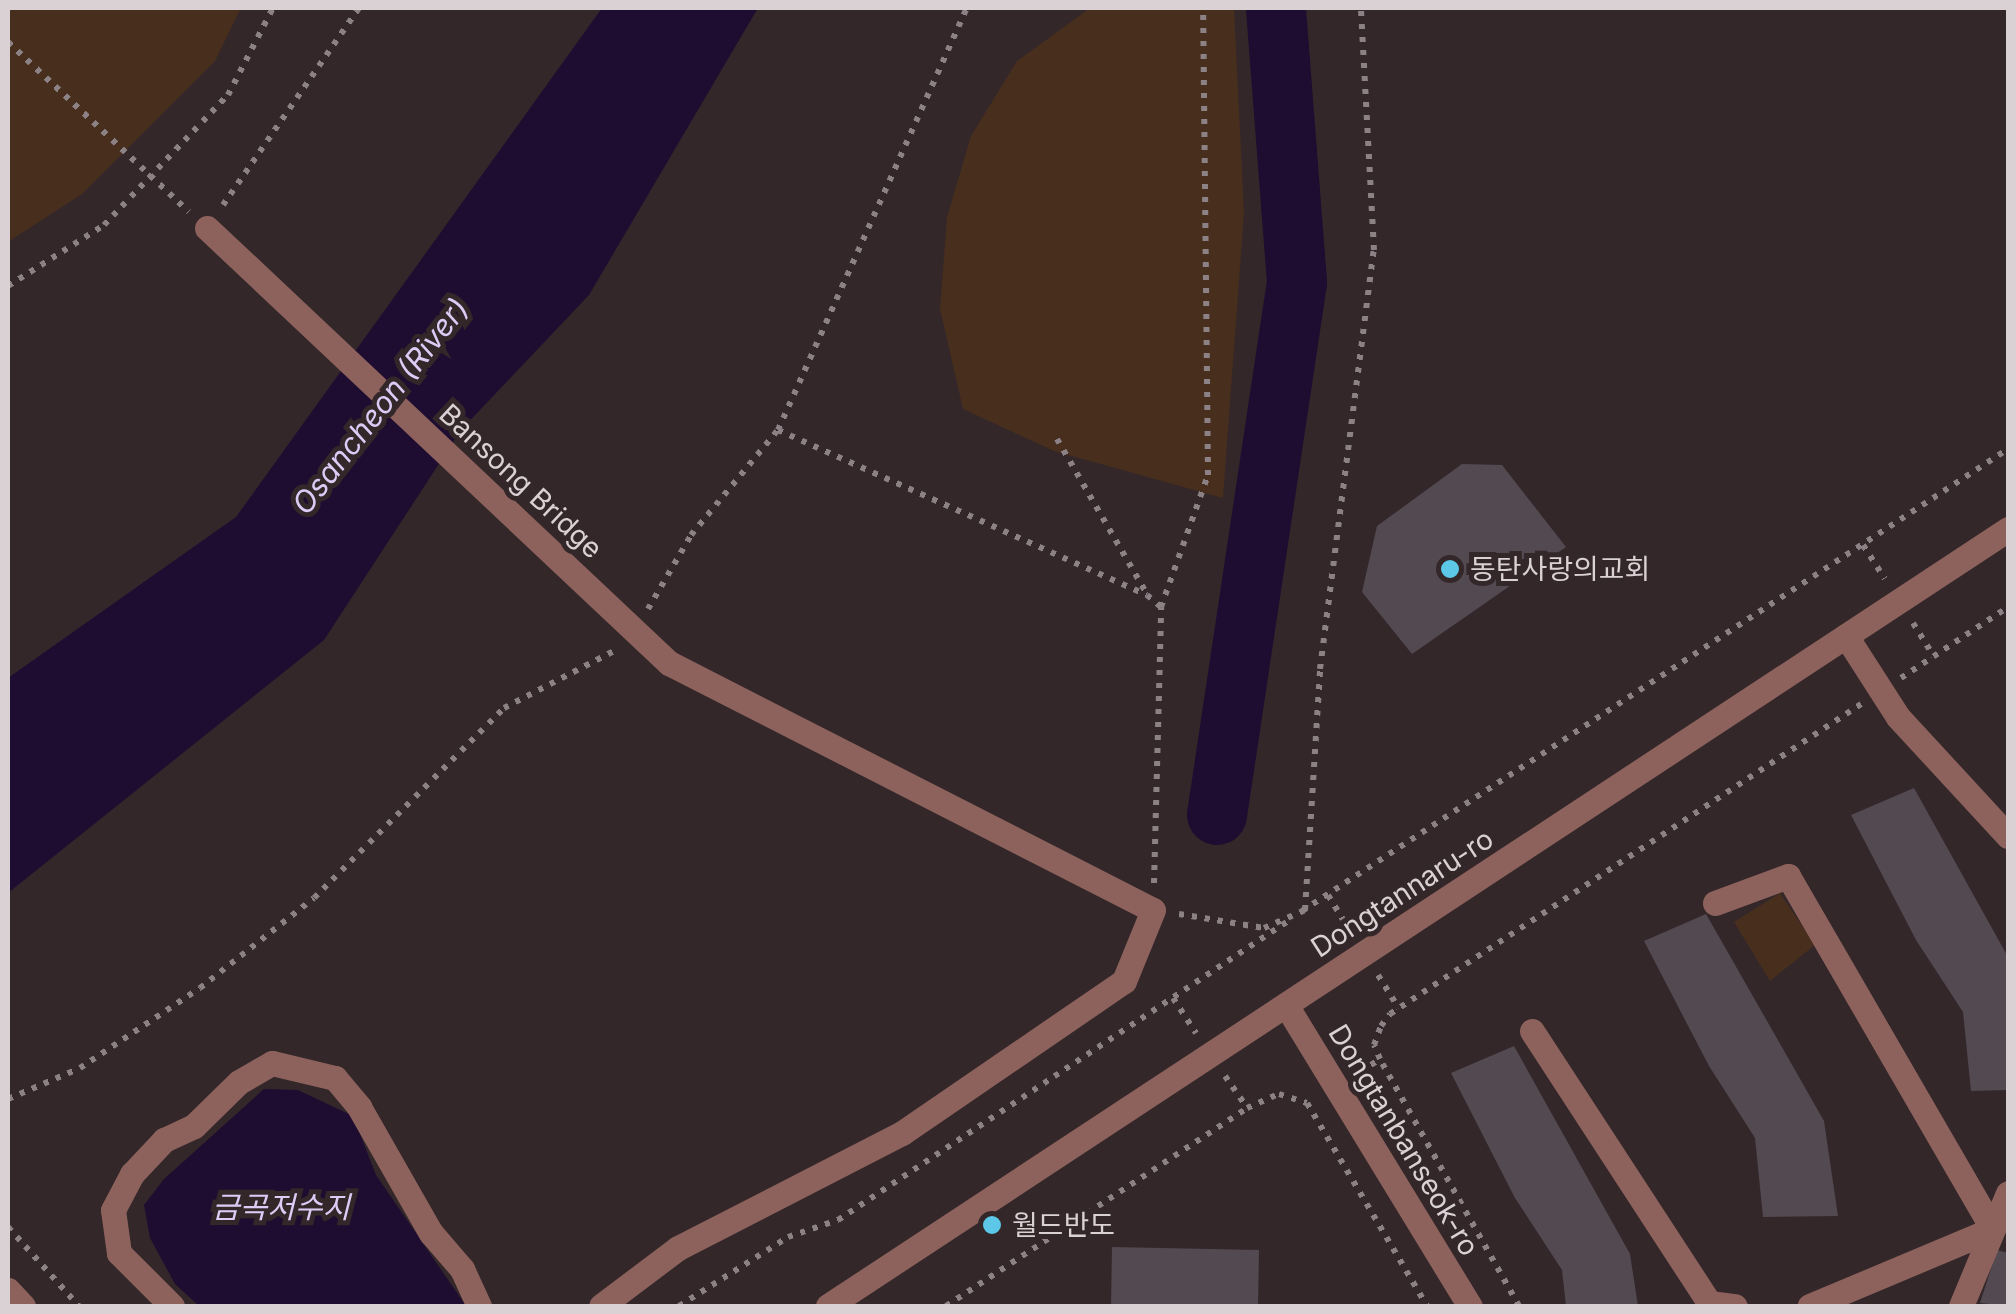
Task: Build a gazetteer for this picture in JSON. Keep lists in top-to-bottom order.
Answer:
{
  "streets": {
    "street": ["Bansong Bridge", "Dongtannaru-ro", "Dongtanbanseok-ro"]
  },
  "crossings": [
    ["Dongtannaru-ro", "Dongtanbanseok-ro"]
  ],
  "water": ["Osancheon (River)", "금곡저수지"],
  "places": ["동탄사랑의교회", "월드반도"]
}
